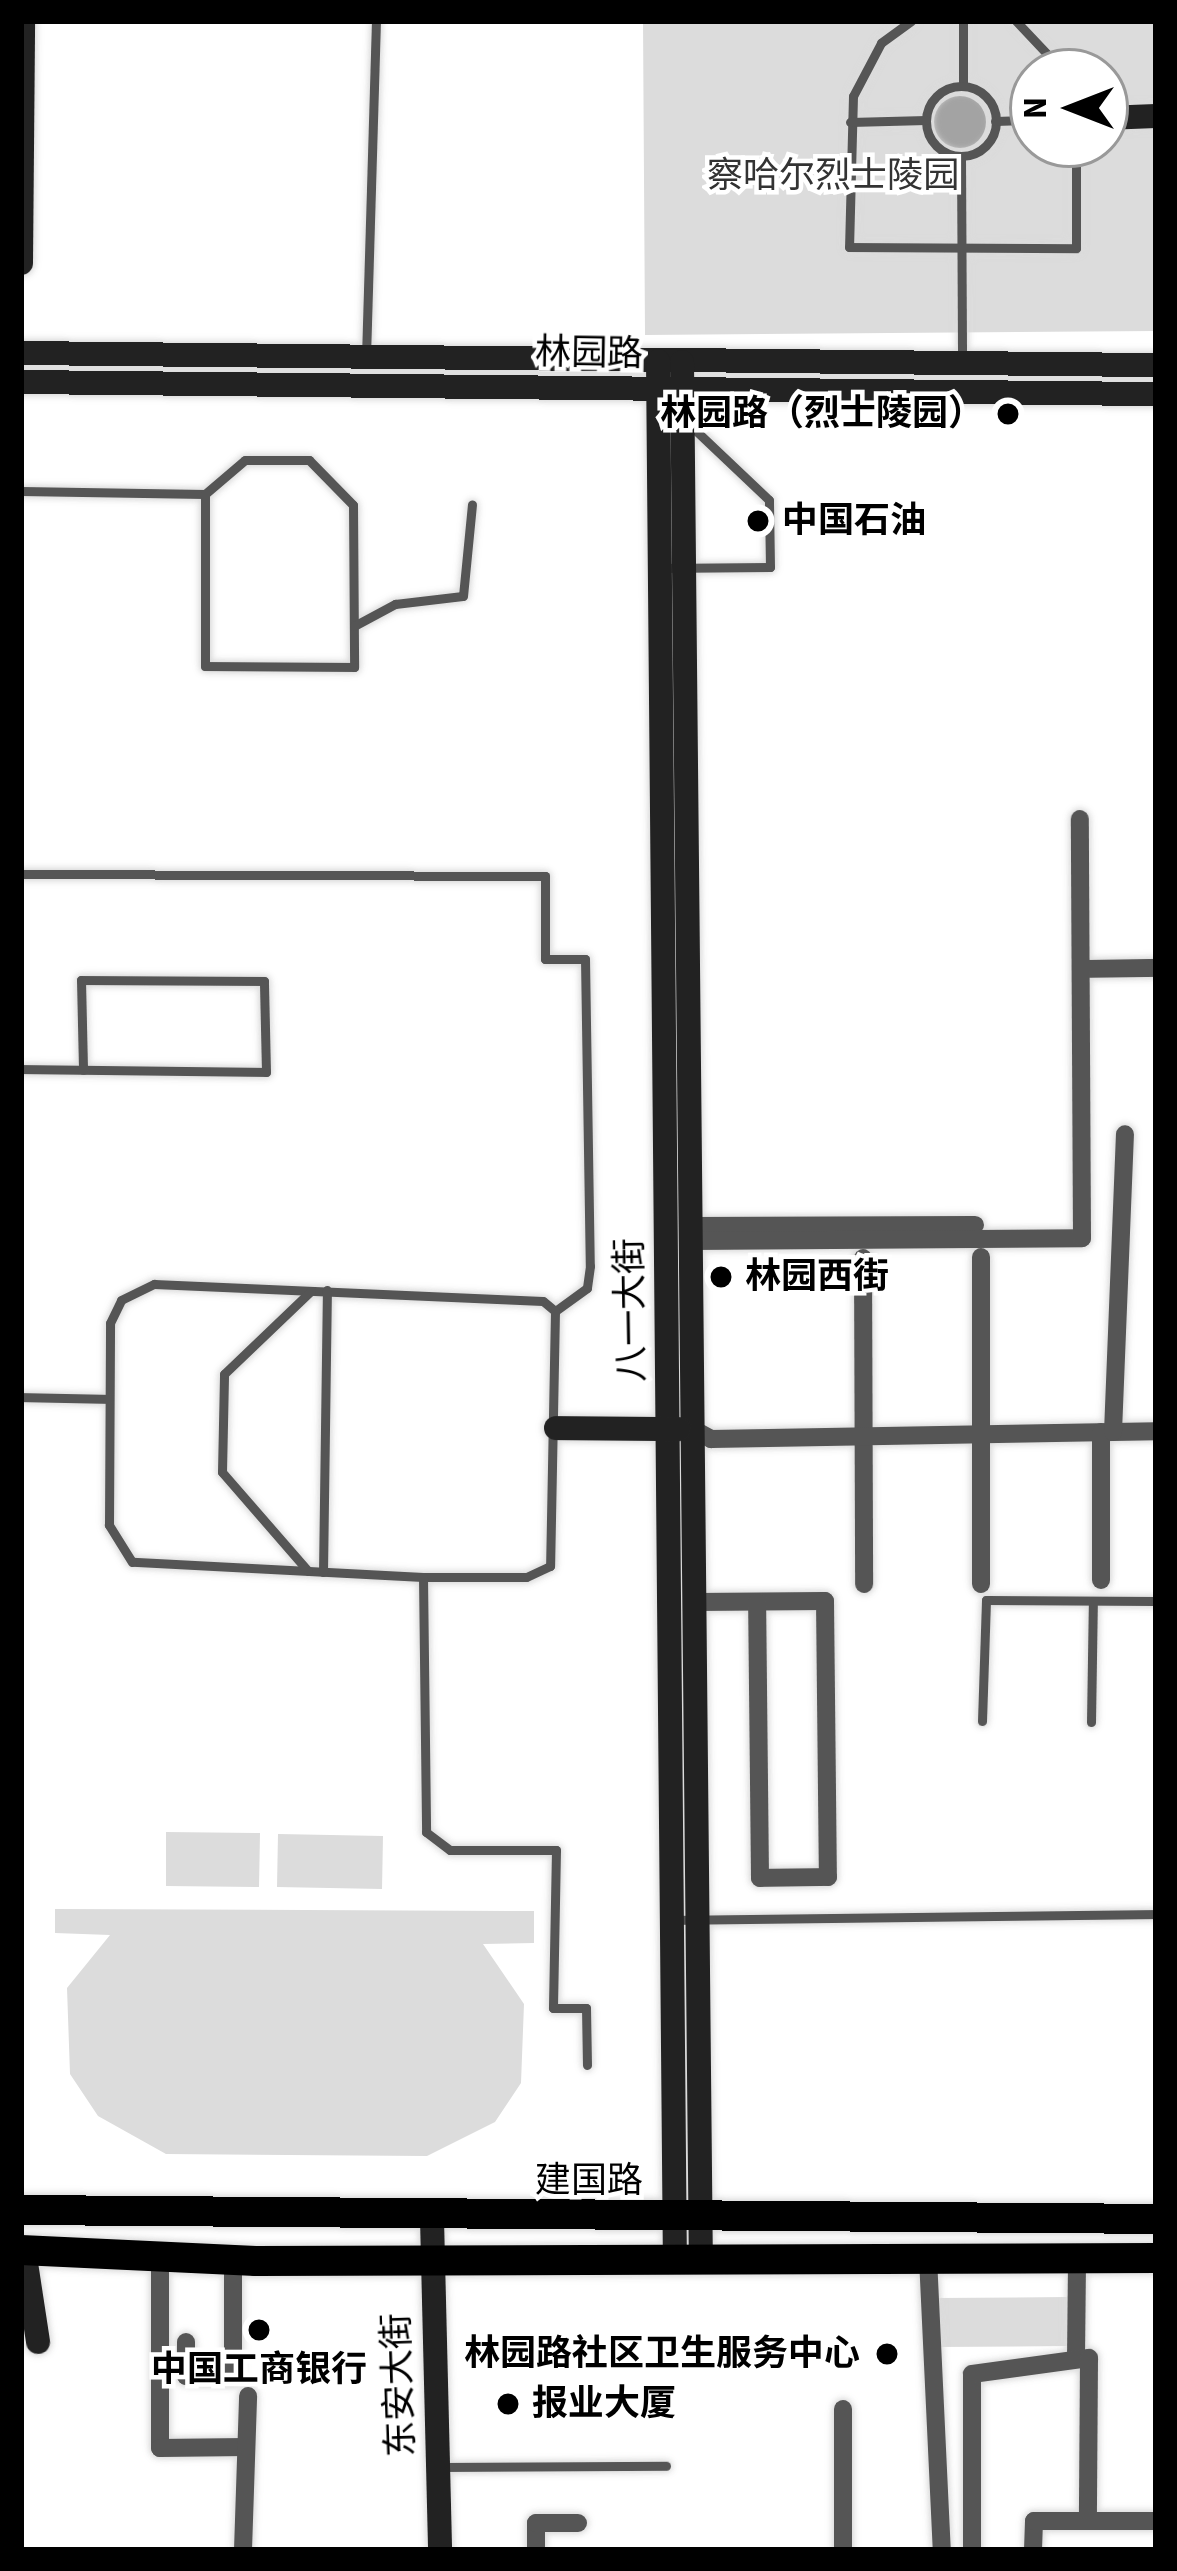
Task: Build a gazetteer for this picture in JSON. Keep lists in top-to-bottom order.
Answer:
{
  "streets": {
    "main road": [
      "林园路",
      "八一大街",
      "建国路",
      "东安大街"
    ]
  },
  "crossings": [
    ["林园路", "八一大街"],
    ["八一大街", "建国路"],
    ["建国路", "东安大街"]
  ],
  "parks": ["察哈尔烈士陵园"],
  "places": [
    "林园路（烈士陵园）",
    "中国石油",
    "林园西街",
    "中国工商银行",
    "林园路社区卫生服务中心",
    "报业大厦"
  ],
  "north": "left"
}
